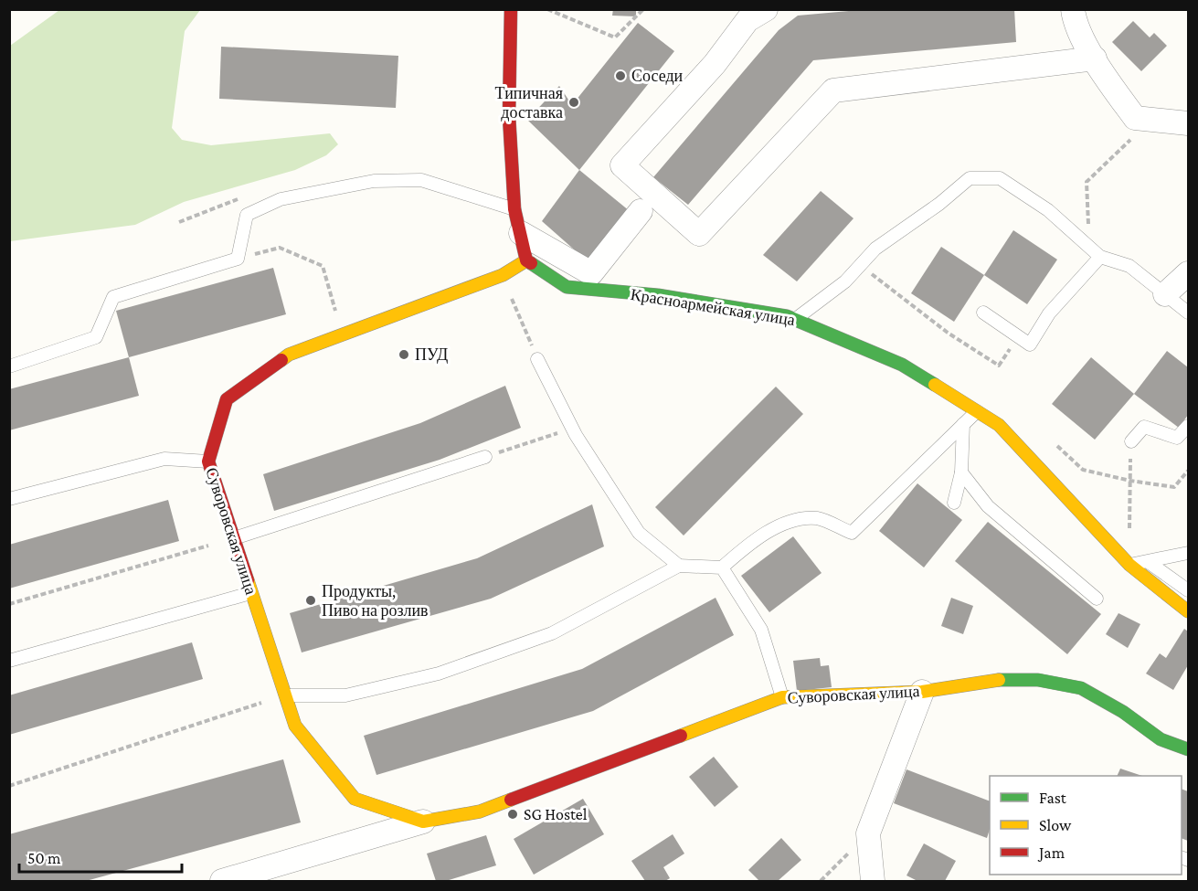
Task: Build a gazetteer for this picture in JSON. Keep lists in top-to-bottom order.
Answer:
{
  "streets": {
    "street": ["Красноармейская улица", "Суворовская улица"]
  },
  "crossings": [
    ["Красноармейская улица", "Суворовская улица"]
  ],
  "places": [
    "Соседи",
    "Типичная доставка",
    "ПУД",
    "Продукты, Пиво на розлив",
    "SG Hostel"
  ],
  "legend": ["Fast", "Slow", "Jam"],
  "scale_bar": "50 m"
}
